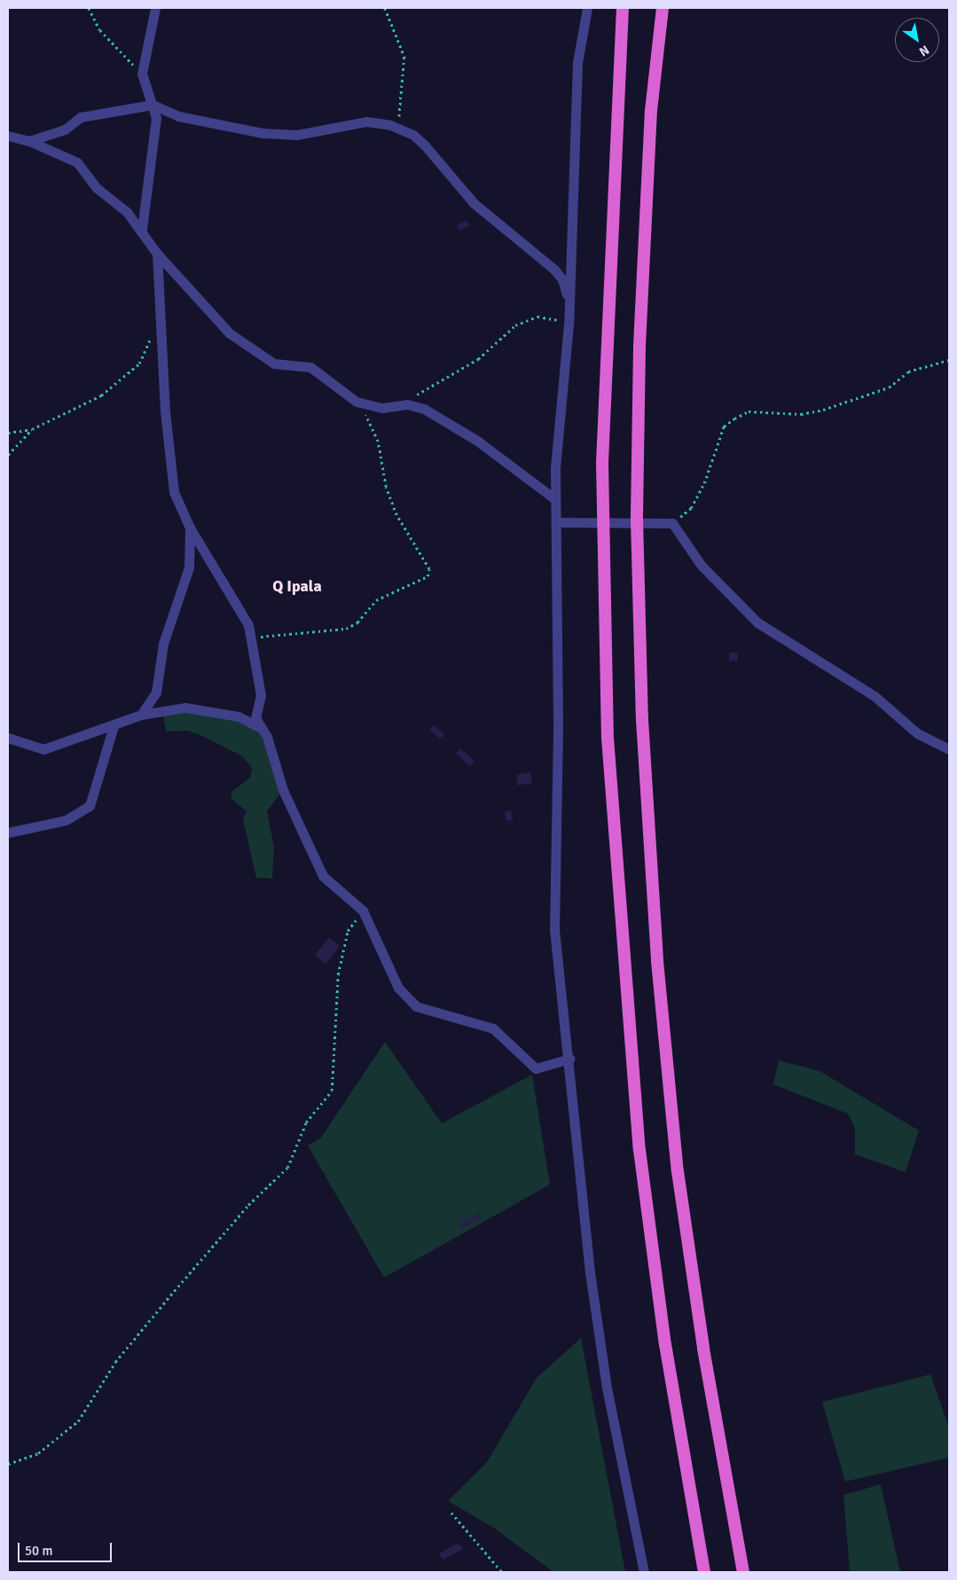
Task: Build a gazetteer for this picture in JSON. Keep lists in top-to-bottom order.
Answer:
{
  "districts": ["Q Ipala"],
  "scale_bar": "50 m",
  "north": "bottom right"
}
